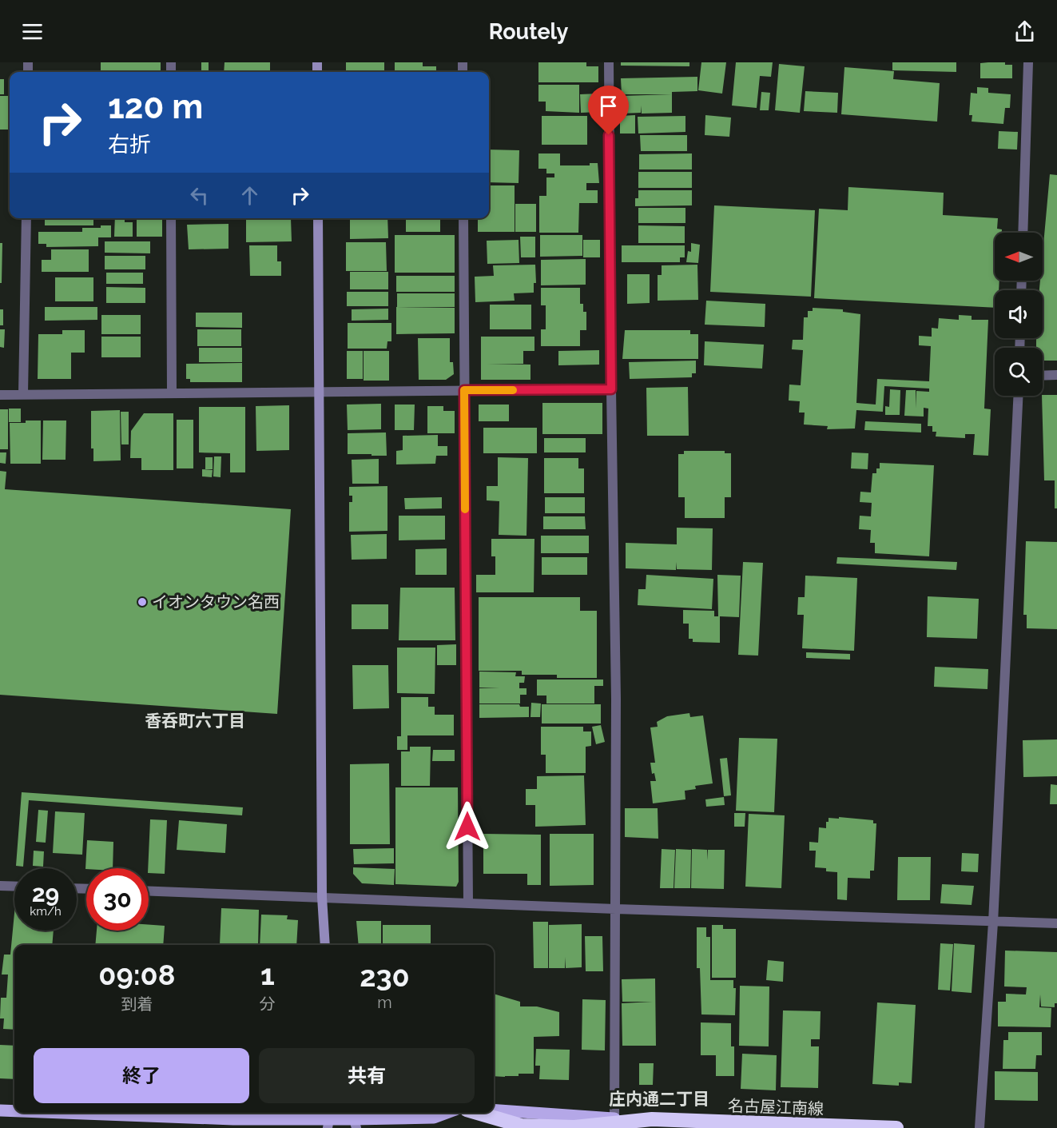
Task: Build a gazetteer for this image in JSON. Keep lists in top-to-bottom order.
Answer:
{
  "streets": {
    "main road": ["名古屋江南線"]
  },
  "districts": ["香呑町六丁目", "庄内通二丁目"],
  "places": ["イオンタウン名西"],
  "north": "left",
  "page": {
    "header": "Routely",
    "turn": ["120 m", "右折"],
    "speed": "29 km/h",
    "limit": "30",
    "eta": [
      "09:08",
      "到着",
      "1",
      "分",
      "230",
      "m"
    ],
    "buttons": ["終了", "共有"]
  }
}
